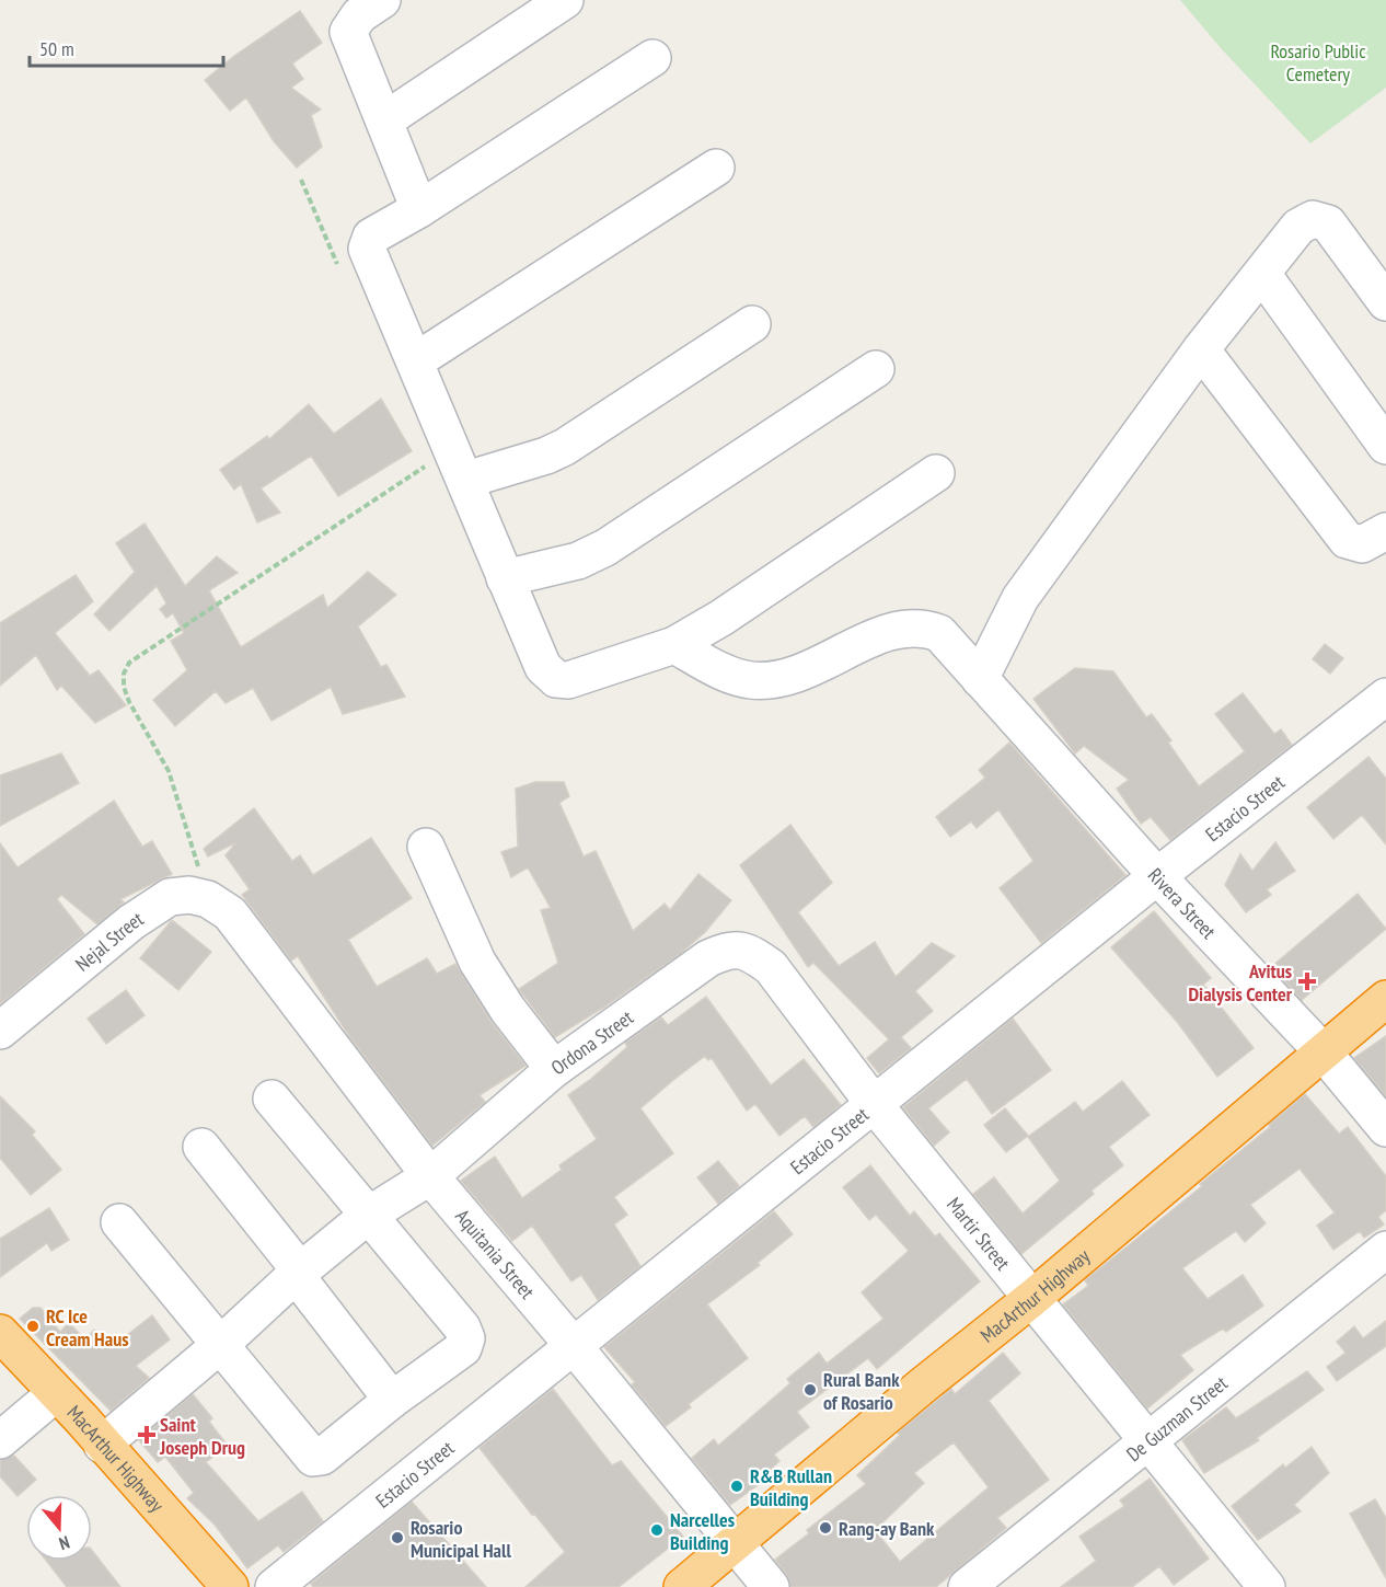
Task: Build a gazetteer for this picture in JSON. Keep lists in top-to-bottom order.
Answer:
{
  "streets": {
    "highway": ["MacArthur Highway"],
    "street": [
      "Estacio Street",
      "Rivera Street",
      "Nejal Street",
      "Ordona Street",
      "Martir Street",
      "Aquitania Street",
      "De Guzman Street"
    ]
  },
  "crossings": [
    ["Estacio Street", "Rivera Street"],
    ["Estacio Street", "Martir Street"],
    ["Estacio Street", "Aquitania Street"],
    ["Rivera Street", "MacArthur Highway"],
    ["Nejal Street", "Aquitania Street"],
    ["Ordona Street", "Martir Street"],
    ["Ordona Street", "Aquitania Street"],
    ["Ordona Street", "MacArthur Highway"],
    ["Martir Street", "MacArthur Highway"],
    ["Martir Street", "De Guzman Street"],
    ["Aquitania Street", "MacArthur Highway"]
  ],
  "parks": ["Rosario Public Cemetery"],
  "places": {
    "health": ["Avitus Dialysis Center", "Saint Joseph Drug"],
    "other": [
      "RC Ice Cream Haus",
      "Rural Bank of Rosario",
      "R&B Rullan Building",
      "Rang-ay Bank",
      "Narcelles Building",
      "Rosario Municipal Hall"
    ]
  },
  "scale_bar": "50 m",
  "north": "bottom"
}
